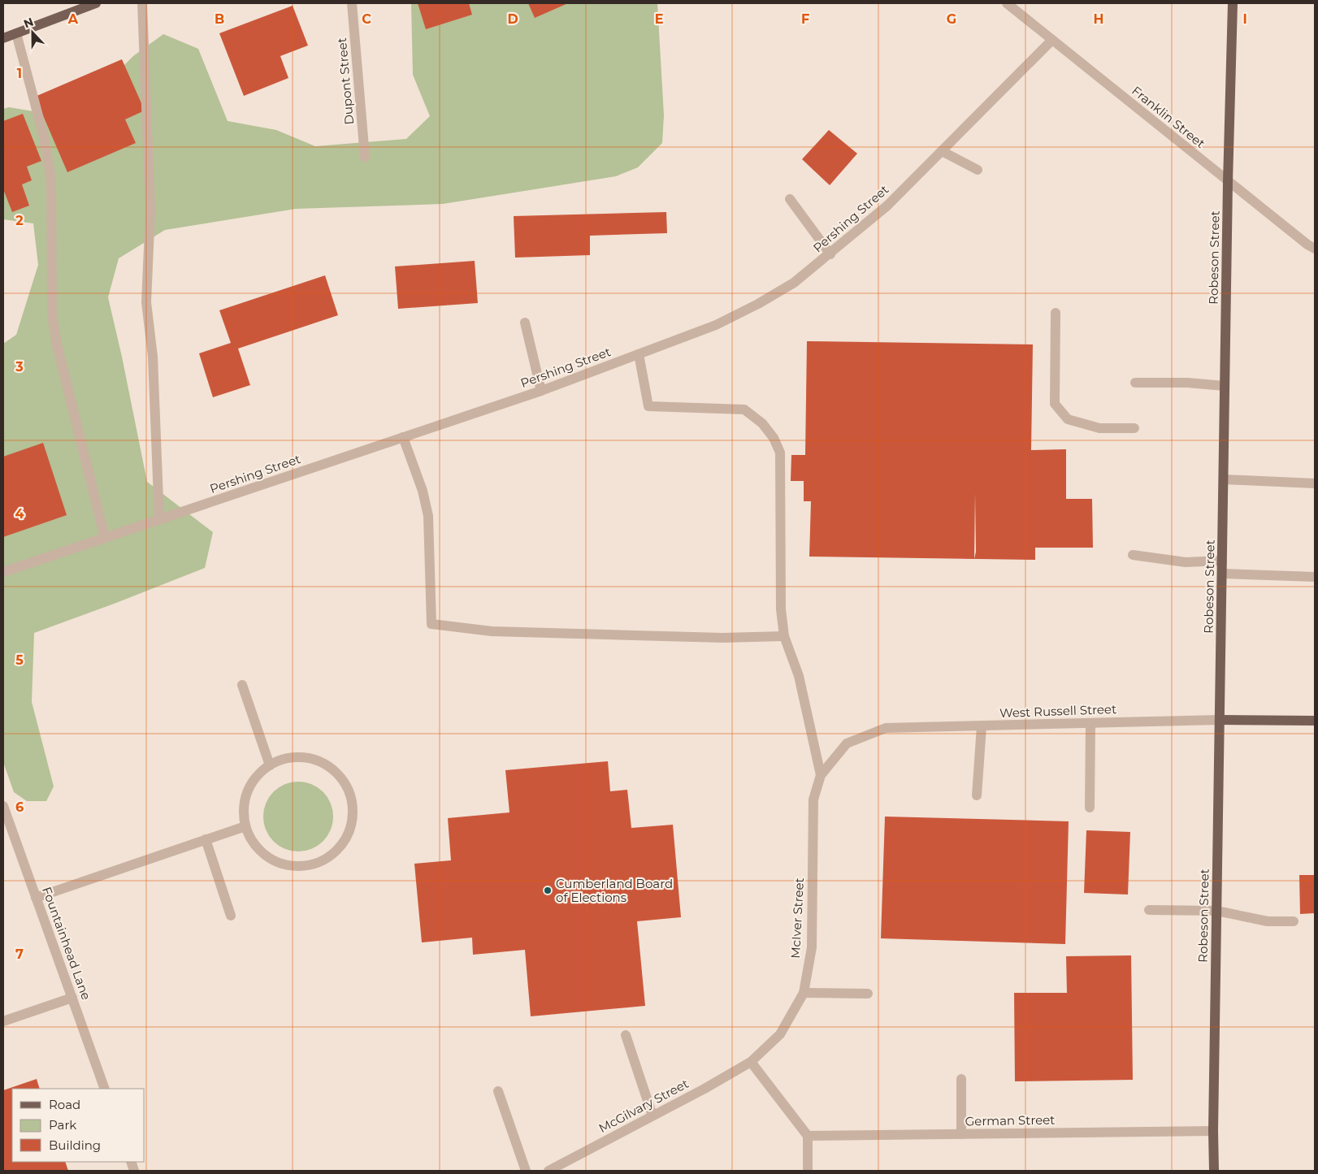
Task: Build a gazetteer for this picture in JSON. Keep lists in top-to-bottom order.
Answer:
{
  "streets": {
    "main road": ["Robeson Street", "West Russell Street"],
    "street": [
      "Dupont Street",
      "Franklin Street",
      "Pershing Street",
      "McIver Street",
      "Fountainhead Lane",
      "McGilvary Street",
      "German Street"
    ]
  },
  "crossings": [
    ["Franklin Street", "Pershing Street"],
    ["Franklin Street", "Robeson Street"],
    ["Robeson Street", "West Russell Street"],
    ["Robeson Street", "German Street"],
    ["West Russell Street", "McIver Street"],
    ["McIver Street", "McGilvary Street"]
  ],
  "places": ["Cumberland Board of Elections"],
  "legend": ["Road", "Park", "Building"],
  "north": "top",
  "grid": {
    "columns": [
      "A",
      "B",
      "C",
      "D",
      "E",
      "F",
      "G",
      "H",
      "I"
    ],
    "rows": [
      "1",
      "2",
      "3",
      "4",
      "5",
      "6",
      "7"
    ]
  }
}
